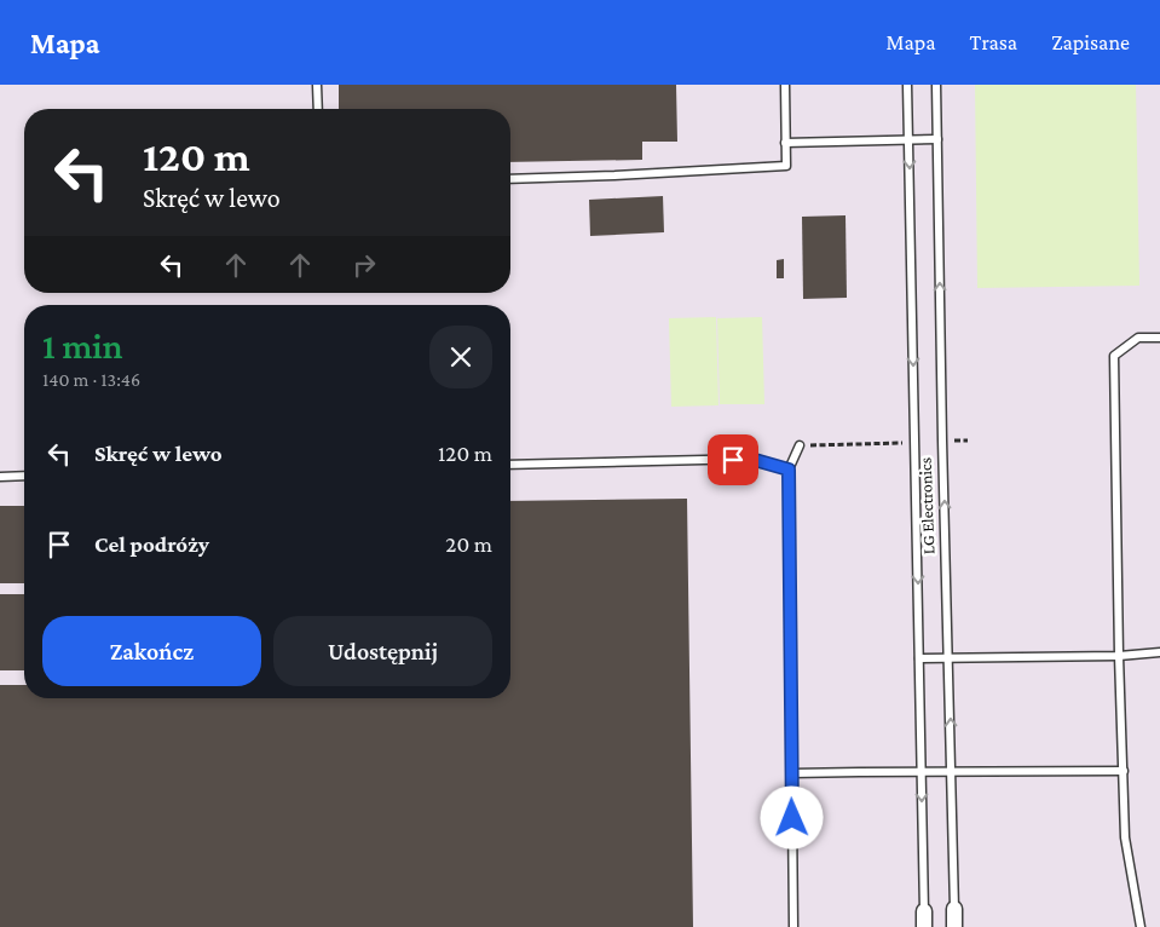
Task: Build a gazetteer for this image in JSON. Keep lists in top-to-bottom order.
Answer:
{
  "streets": {
    "street": ["LG Electronics"]
  },
  "page": {
    "header": "Mapa",
    "nav": ["Mapa", "Trasa", "Zapisane"],
    "turn": ["120 m", "Skręć w lewo"],
    "heading": ["1 min", "140 m · 13:46"],
    "list": [
      {
        "name": "Skręć w lewo",
        "value": "120 m"
      },
      {
        "name": "Cel podróży",
        "value": "20 m"
      }
    ],
    "buttons": ["Zakończ", "Udostępnij"]
  }
}
